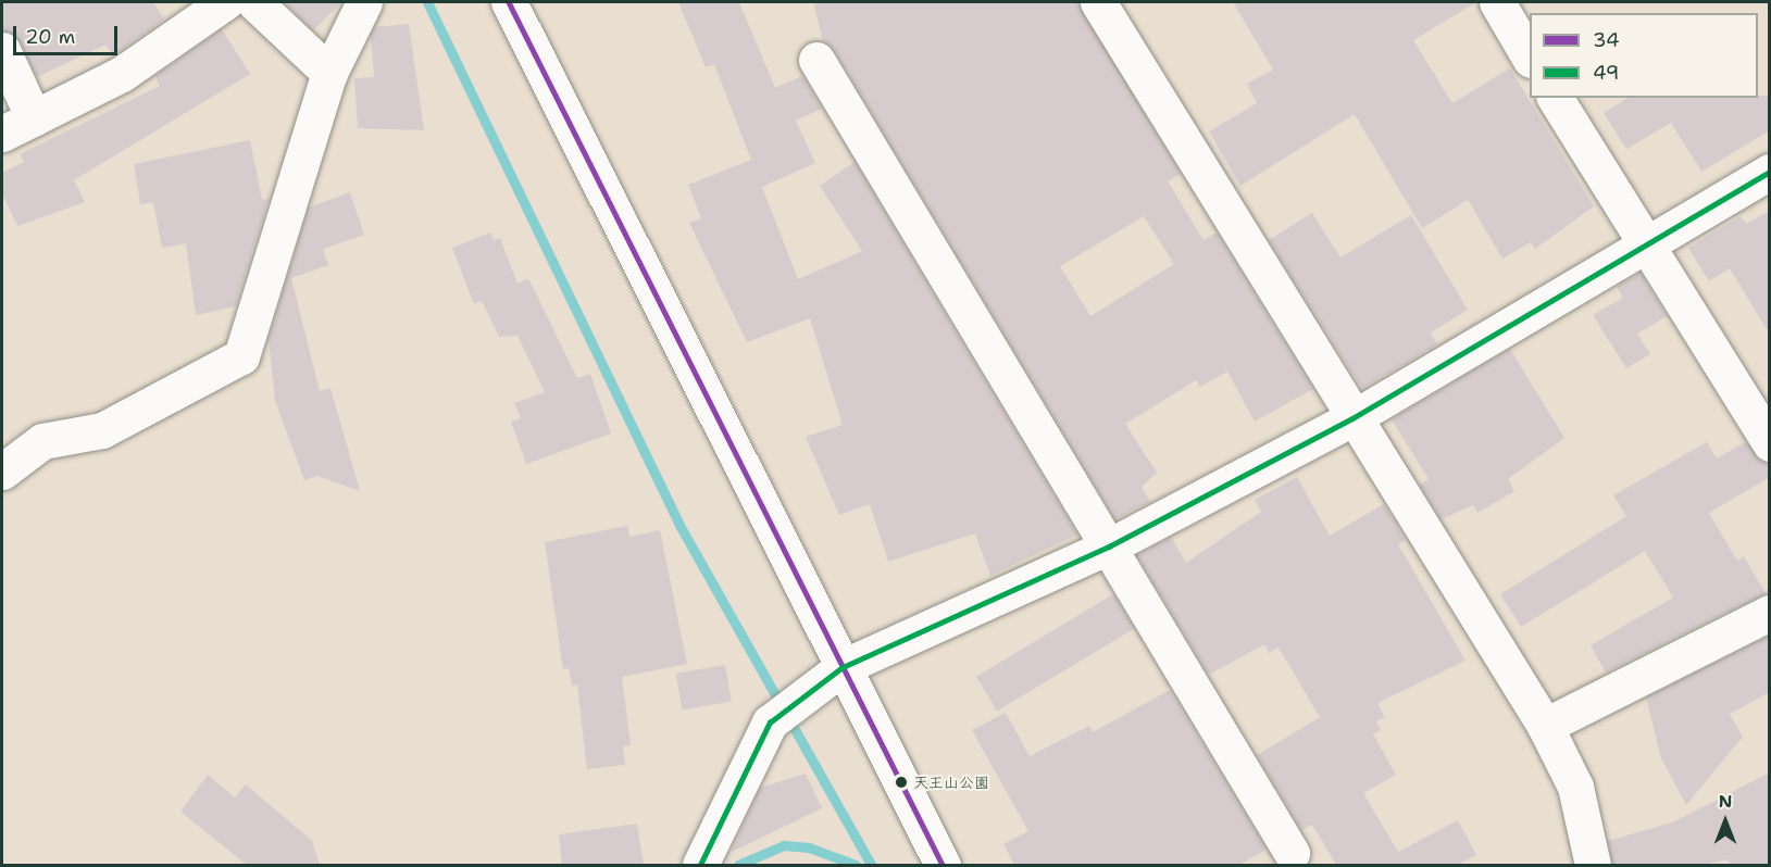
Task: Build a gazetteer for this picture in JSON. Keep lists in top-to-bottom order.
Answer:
{
  "places": ["天王山公園"],
  "lines": ["transit line 34", "transit line 49"],
  "legend": ["34", "49"],
  "scale_bar": "20 m",
  "north": "top"
}
